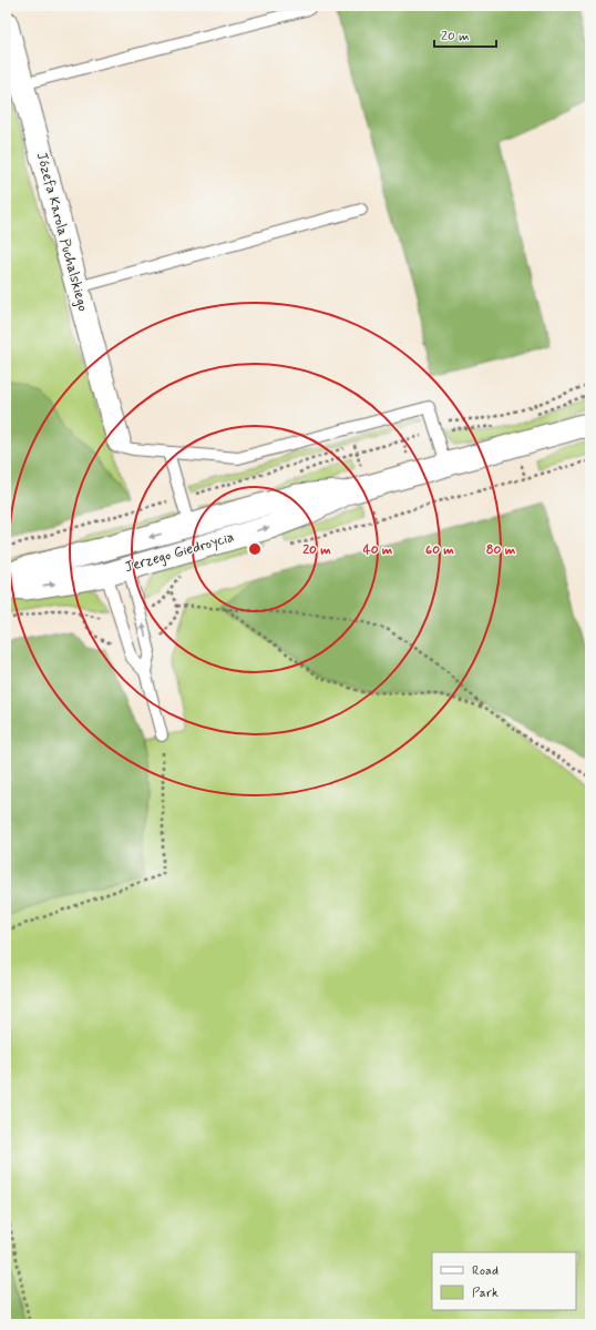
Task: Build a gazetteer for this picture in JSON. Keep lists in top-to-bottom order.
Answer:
{
  "streets": {
    "street": ["Józefa Karola Puchalskiego", "Jerzego Giedroycia"]
  },
  "legend": ["Road", "Park"],
  "scale_bar": "20 m",
  "rings": [
    "20 m",
    "40 m",
    "60 m",
    "80 m"
  ]
}
